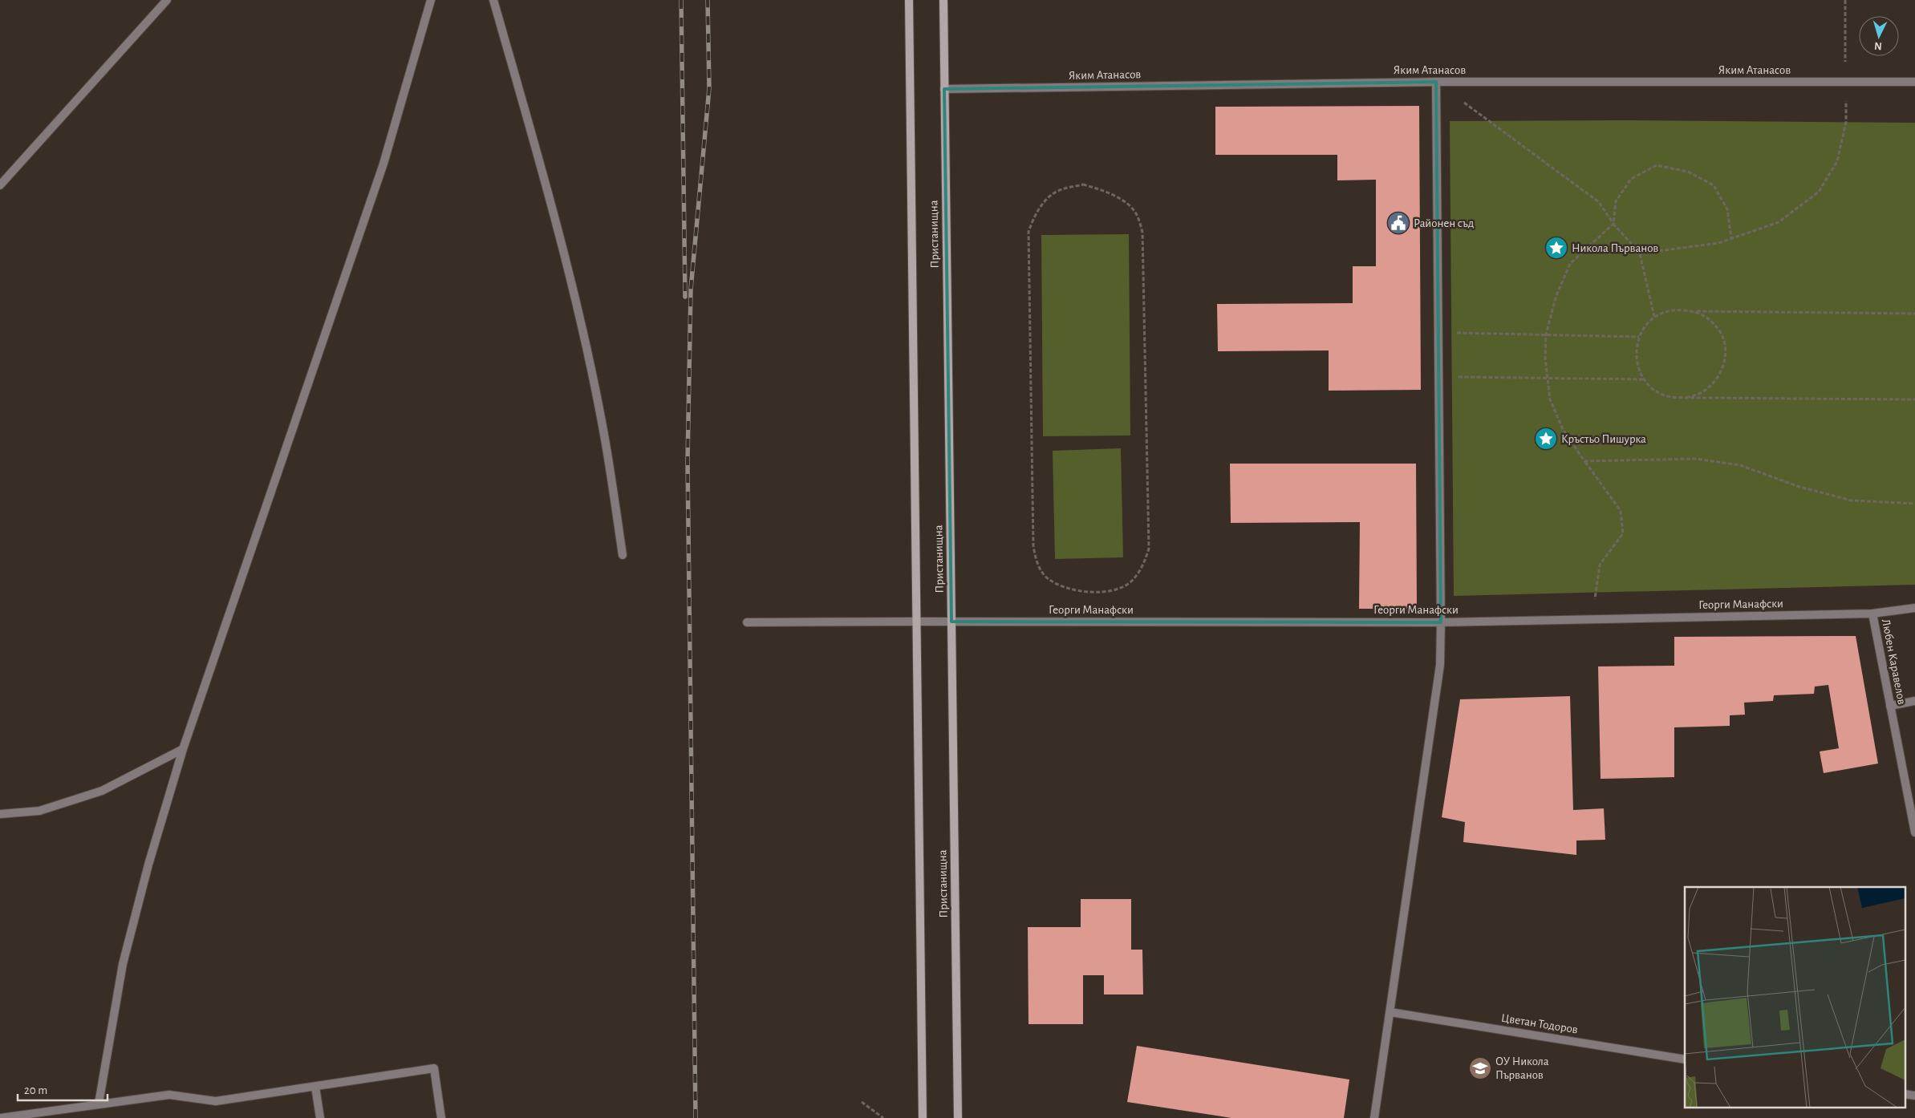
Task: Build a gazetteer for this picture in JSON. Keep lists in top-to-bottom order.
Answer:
{
  "streets": {
    "main road": ["Пристанищна"],
    "street": [
      "Яким Атанасов",
      "Георги Манафски",
      "Любен Каравелов",
      "Цветан Тодоров"
    ]
  },
  "crossings": [
    ["Яким Атанасов", "Пристанищна"],
    ["Пристанищна", "Георги Манафски"],
    ["Георги Манафски", "Любен Каравелов"]
  ],
  "places": {
    "public building": ["Районен съд"],
    "place": ["Никола Първанов", "Кръстьо Пишурка"],
    "school or university": ["ОУ Никола Първанов"]
  },
  "scale_bar": "20 m",
  "north": "bottom"
}
